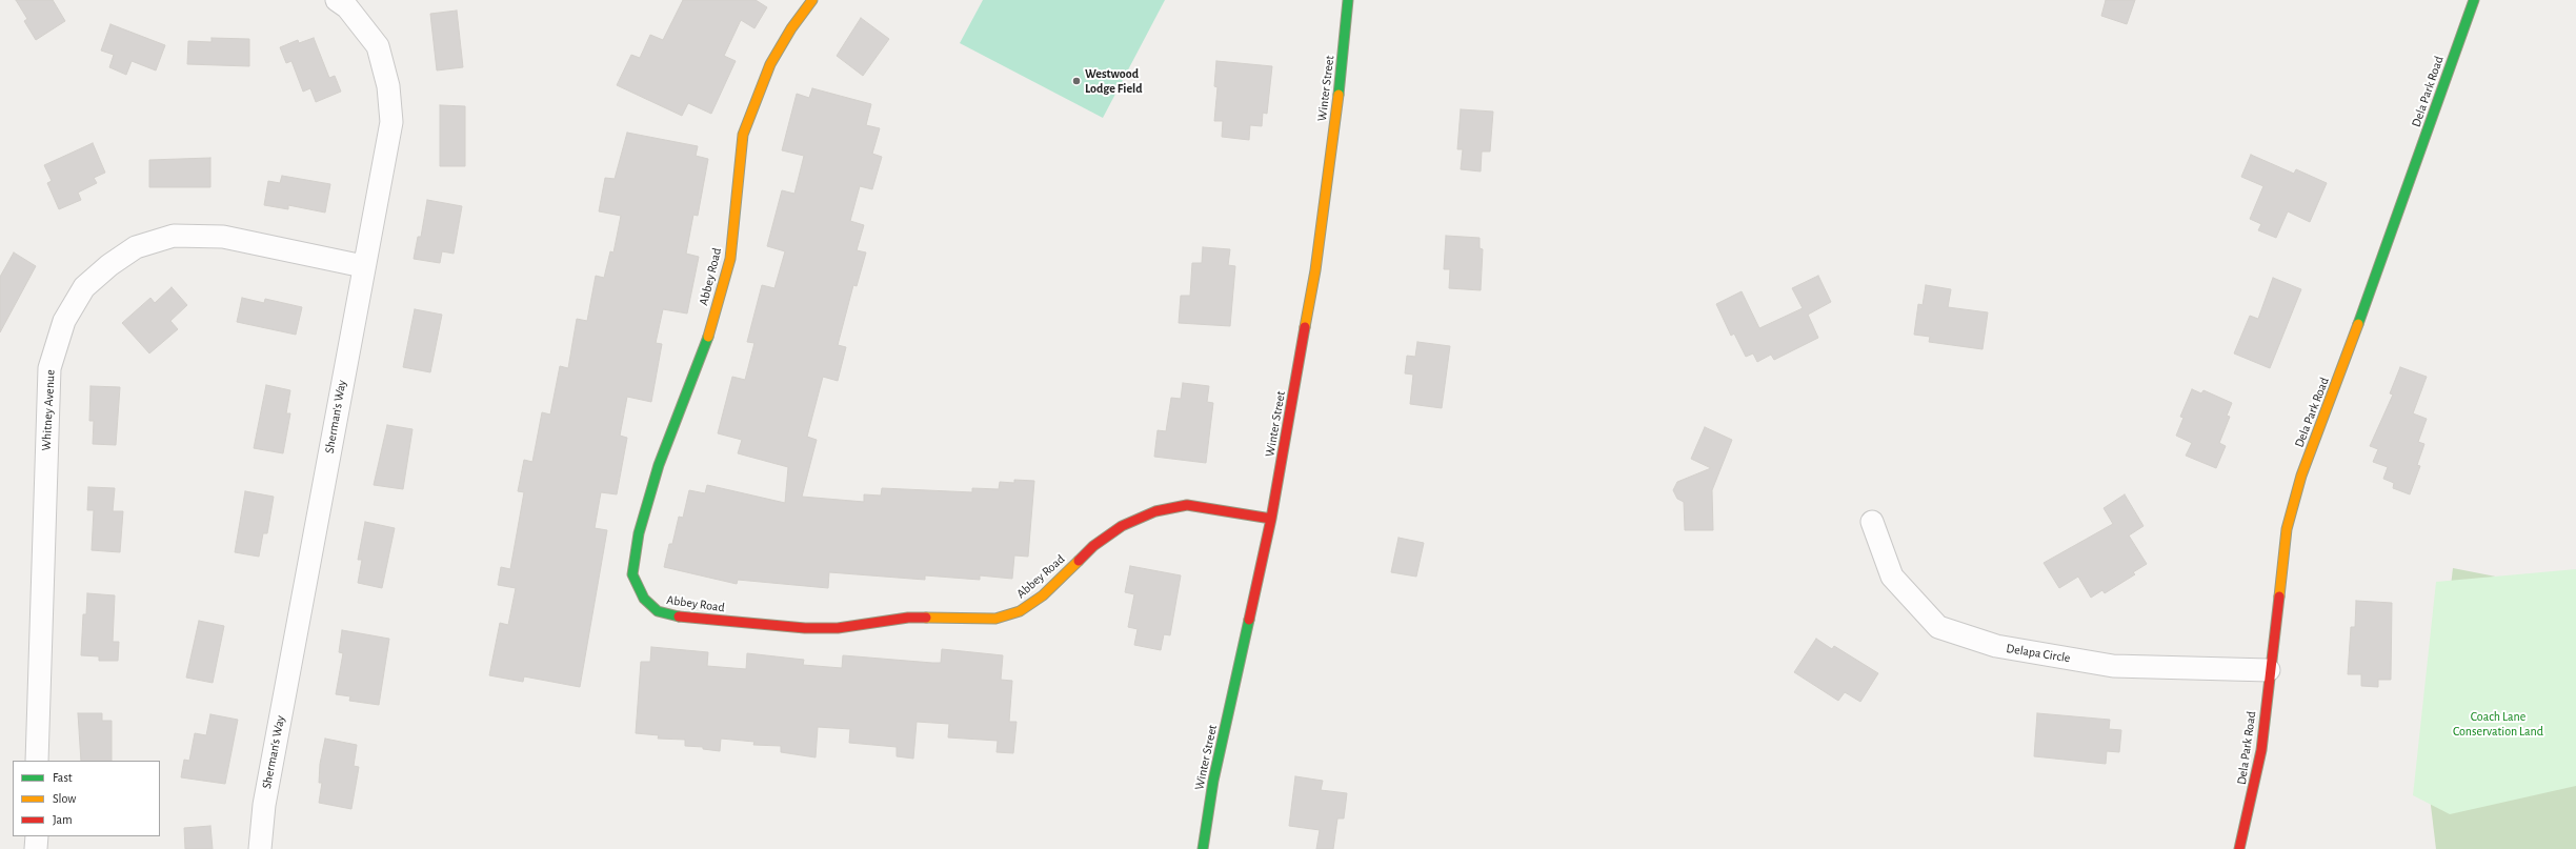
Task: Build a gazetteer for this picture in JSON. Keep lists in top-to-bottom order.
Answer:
{
  "streets": {
    "street": [
      "Winter Street",
      "Dela Park Road",
      "Abbey Road",
      "Whitney Avenue",
      "Sherman's Way",
      "Delapa Circle"
    ]
  },
  "crossings": [
    ["Winter Street", "Abbey Road"],
    ["Dela Park Road", "Delapa Circle"],
    ["Whitney Avenue", "Sherman's Way"]
  ],
  "parks": ["Coach Lane Conservation Land"],
  "places": ["Westwood Lodge Field"],
  "legend": ["Fast", "Slow", "Jam"]
}
